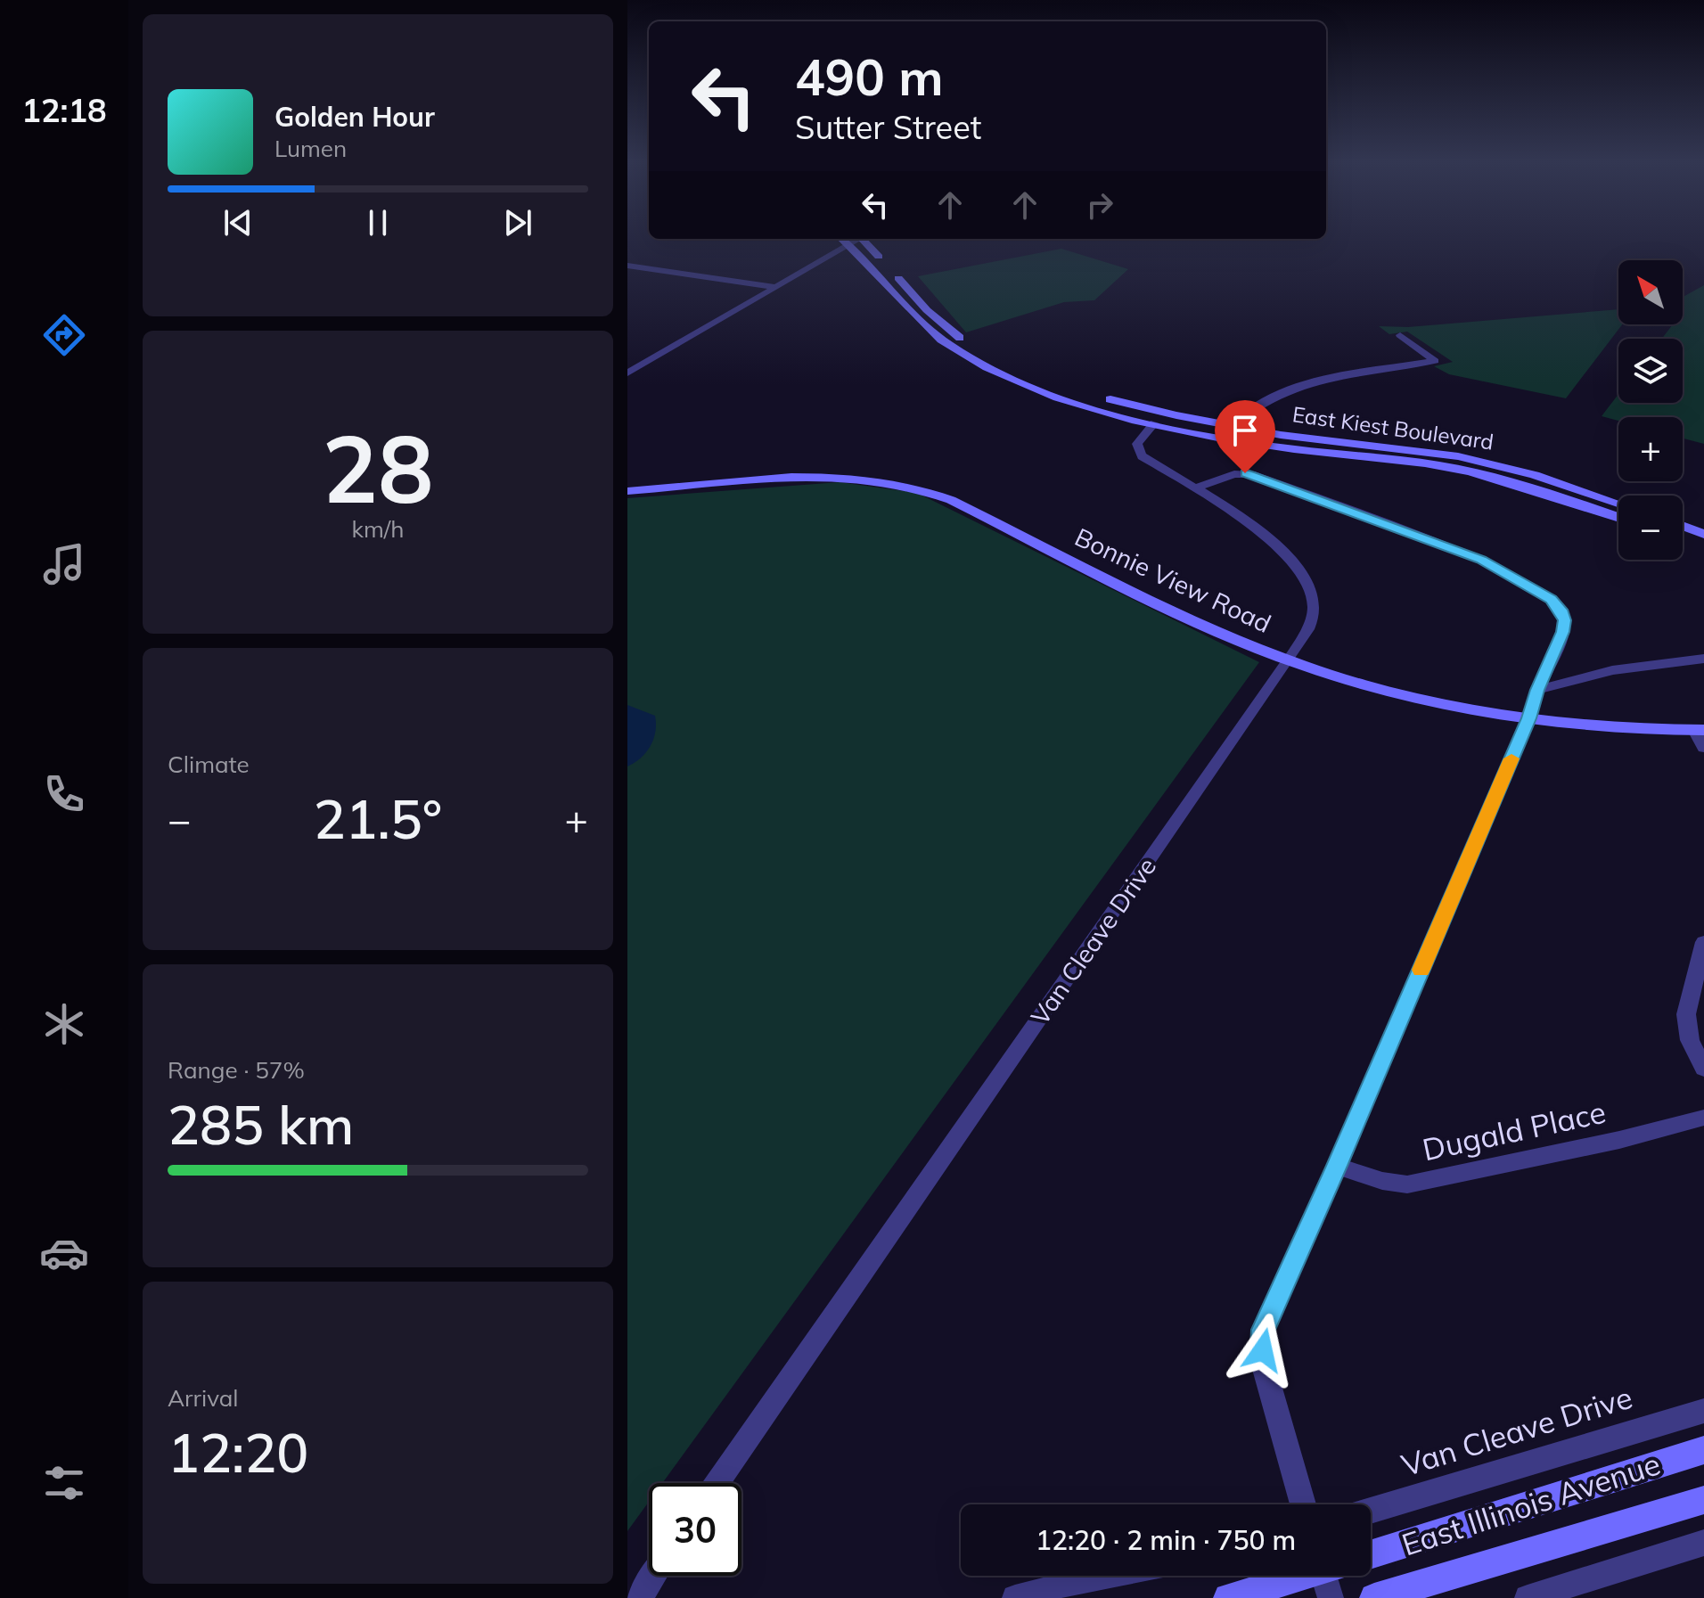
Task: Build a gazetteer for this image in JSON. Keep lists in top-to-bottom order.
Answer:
{
  "streets": {
    "main road": ["East Kiest Boulevard", "Bonnie View Road", "East Illinois Avenue"],
    "street": ["Van Cleave Drive", "Dugald Place"]
  },
  "crossings": [
    ["East Kiest Boulevard", "Van Cleave Drive"],
    ["Bonnie View Road", "Van Cleave Drive"]
  ],
  "north": "top left",
  "page": {
    "tabs": "12:18",
    "turn": ["490 m", "Sutter Street"],
    "song": ["Golden Hour", "Lumen"],
    "map_buttons": ["+", "−"],
    "tile": [
      ["28", "km/h"],
      "Climate",
      ["Range · 57%", "285 km"],
      ["Arrival", "12:20"]
    ],
    "heat": ["−", "21.5°", "+"],
    "limit": "30",
    "trip": "12:20 · 2 min · 750 m"
  }
}
